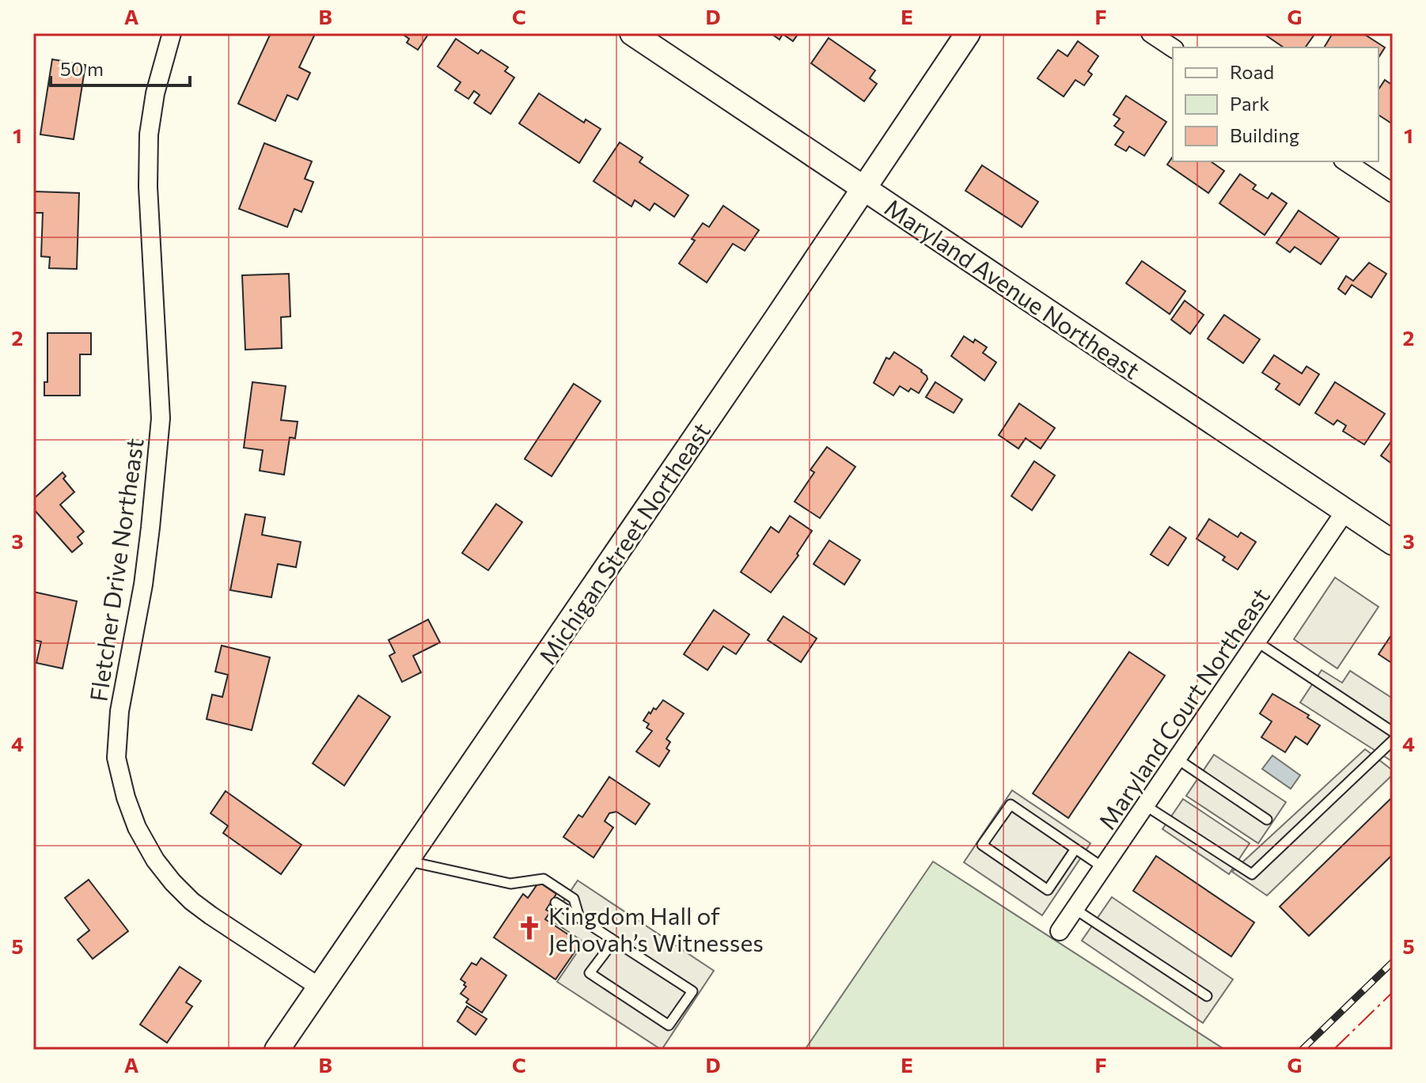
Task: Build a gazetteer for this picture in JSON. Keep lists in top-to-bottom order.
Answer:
{
  "streets": {
    "main road": ["Maryland Avenue Northeast", "Michigan Street Northeast"],
    "street": ["Fletcher Drive Northeast", "Maryland Court Northeast"]
  },
  "crossings": [
    ["Maryland Avenue Northeast", "Michigan Street Northeast"],
    ["Maryland Avenue Northeast", "Maryland Court Northeast"],
    ["Michigan Street Northeast", "Fletcher Drive Northeast"]
  ],
  "places": {
    "church": ["Kingdom Hall of Jehovah’s Witnesses"]
  },
  "legend": ["Road", "Park", "Building"],
  "scale_bar": "50 m",
  "grid": {
    "columns": [
      "A",
      "B",
      "C",
      "D",
      "E",
      "F",
      "G"
    ],
    "rows": [
      "1",
      "2",
      "3",
      "4",
      "5"
    ]
  }
}
